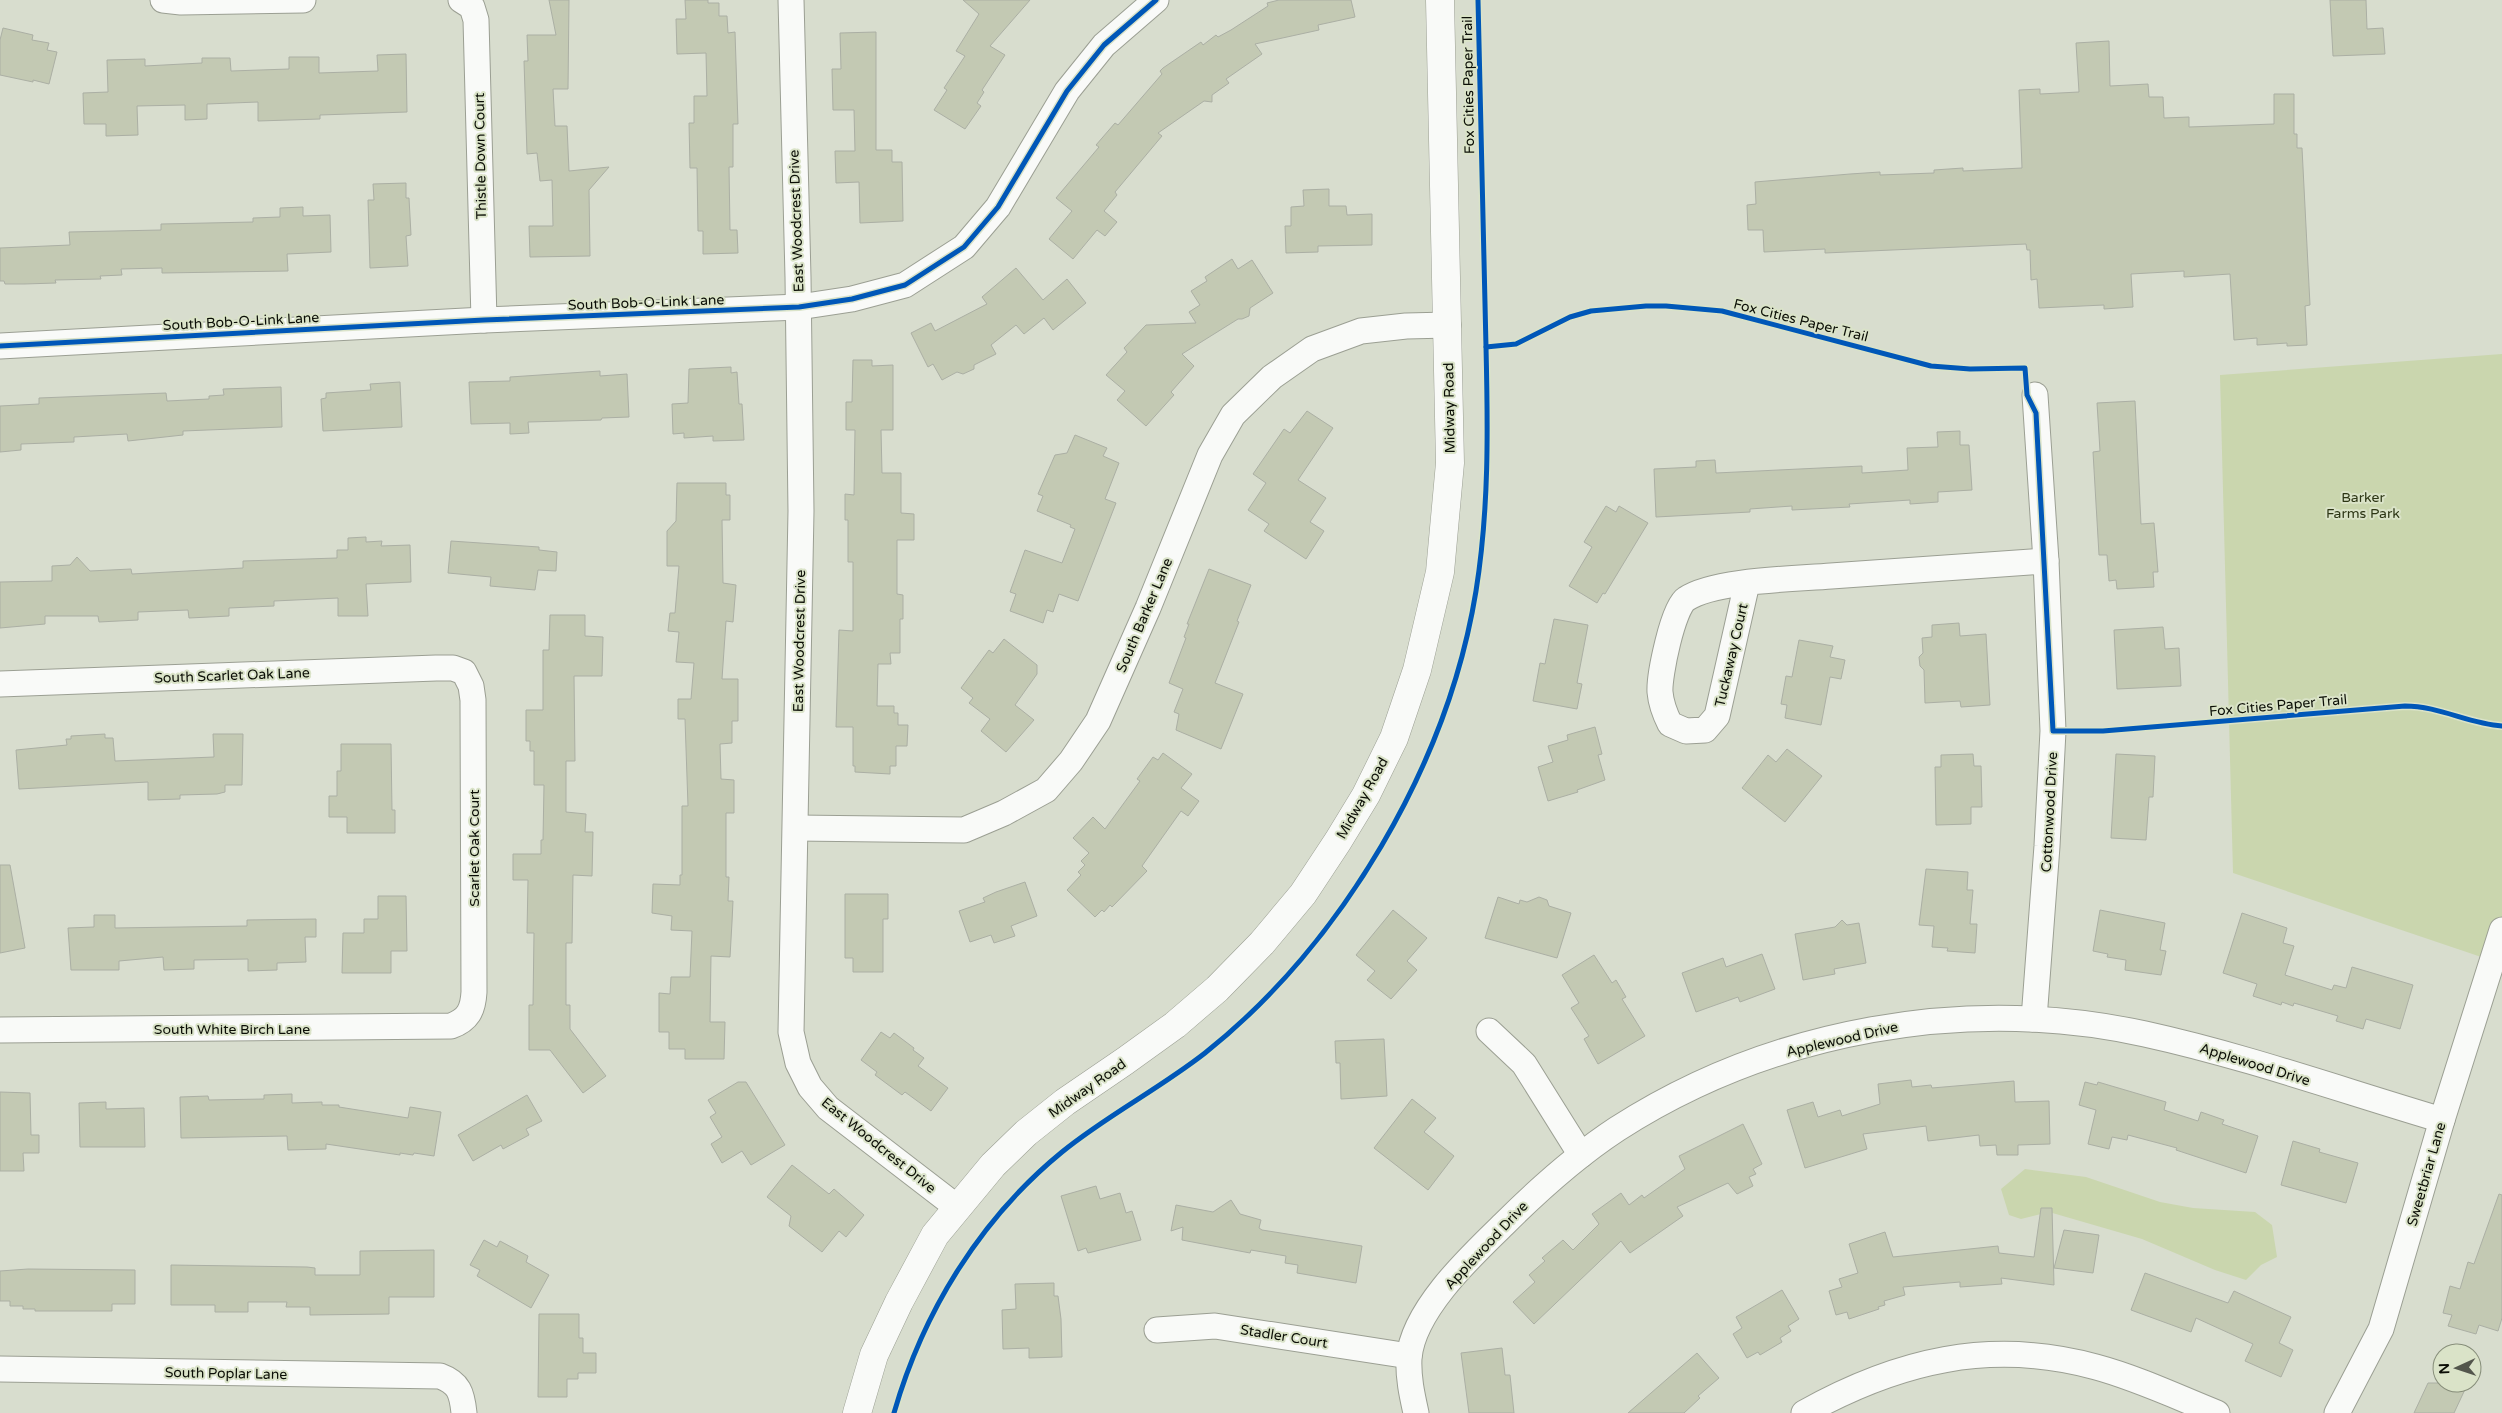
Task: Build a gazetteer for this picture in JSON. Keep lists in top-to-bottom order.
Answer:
{
  "streets": {
    "main road": ["Midway Road"],
    "street": [
      "Thistle Down Court",
      "East Woodcrest Drive",
      "South Bob-O-Link Lane",
      "South Barker Lane",
      "Tuckaway Court",
      "South Scarlet Oak Lane",
      "Cottonwood Drive",
      "Scarlet Oak Court",
      "South White Birch Lane",
      "Applewood Drive",
      "Sweetbriar Lane",
      "Stadler Court",
      "South Poplar Lane"
    ],
    "cycle path": ["Fox Cities Paper Trail"]
  },
  "crossings": [
    ["Thistle Down Court", "South Bob-O-Link Lane"],
    ["East Woodcrest Drive", "South Bob-O-Link Lane"],
    ["East Woodcrest Drive", "Midway Road"],
    ["East Woodcrest Drive", "South Barker Lane"],
    ["Midway Road", "South Barker Lane"],
    ["Tuckaway Court", "Cottonwood Drive"],
    ["South Scarlet Oak Lane", "Scarlet Oak Court"],
    ["Cottonwood Drive", "Applewood Drive"],
    ["Scarlet Oak Court", "South White Birch Lane"],
    ["Applewood Drive", "Sweetbriar Lane"],
    ["Applewood Drive", "Stadler Court"]
  ],
  "parks": ["Barker Farms Park"],
  "north": "left"
}
